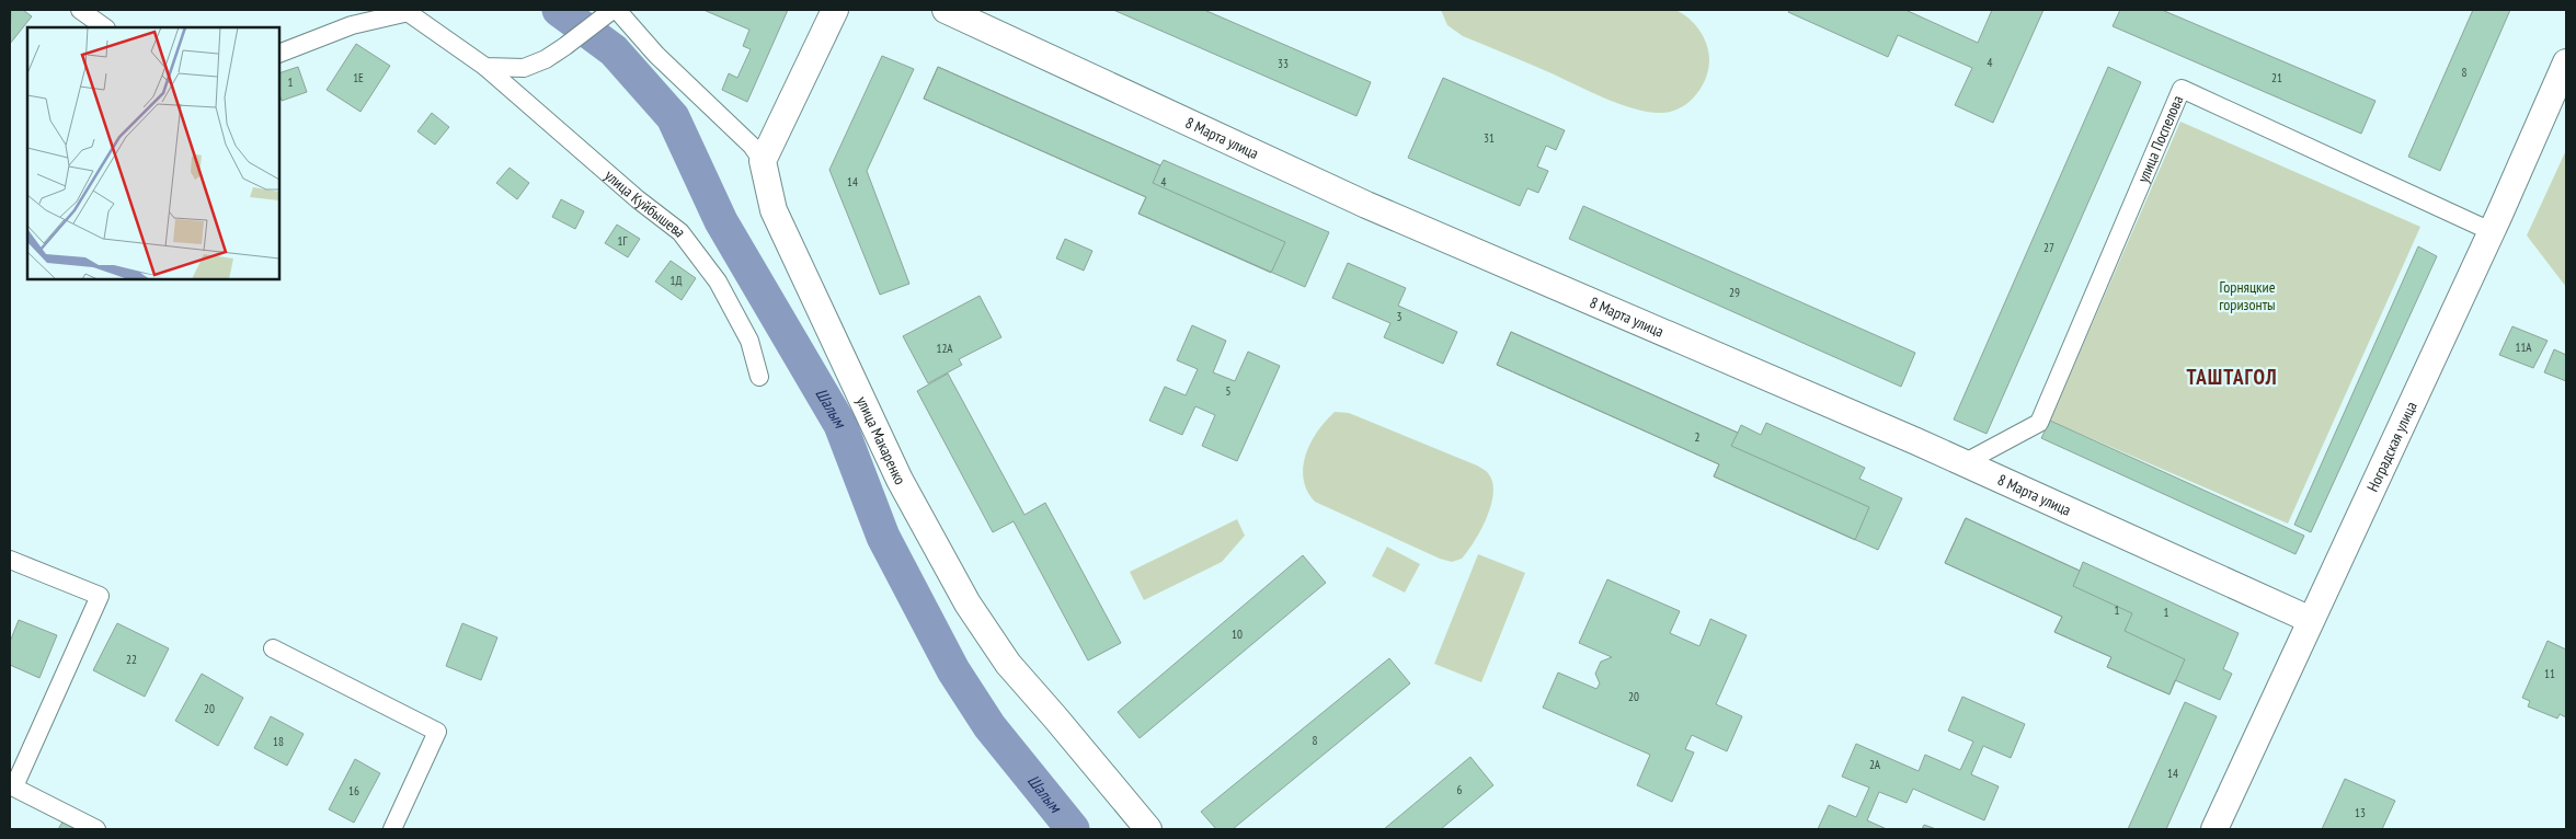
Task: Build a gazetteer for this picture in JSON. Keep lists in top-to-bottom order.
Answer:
{
  "streets": {
    "street": [
      "8 Марта улица",
      "улица Поспелова",
      "улица Куйбышева",
      "улица Макаренко",
      "Ноградская улица"
    ]
  },
  "crossings": [
    ["8 Марта улица", "улица Поспелова"],
    ["8 Марта улица", "Ноградская улица"],
    ["улица Поспелова", "Ноградская улица"]
  ],
  "districts": ["ТАШТАГОЛ"],
  "water": ["Шалым"],
  "parks": ["Горняцкие горизонты"],
  "house_numbers": [
    "4",
    "33",
    "8",
    "1Е",
    "21",
    "1",
    "31",
    "14",
    "4",
    "1Г",
    "27",
    "1Д",
    "29",
    "3",
    "11А",
    "12А",
    "5",
    "2",
    "1",
    "1",
    "10",
    "22",
    "11",
    "20",
    "20",
    "8",
    "18",
    "2А",
    "14",
    "6",
    "16",
    "13"
  ]
}
